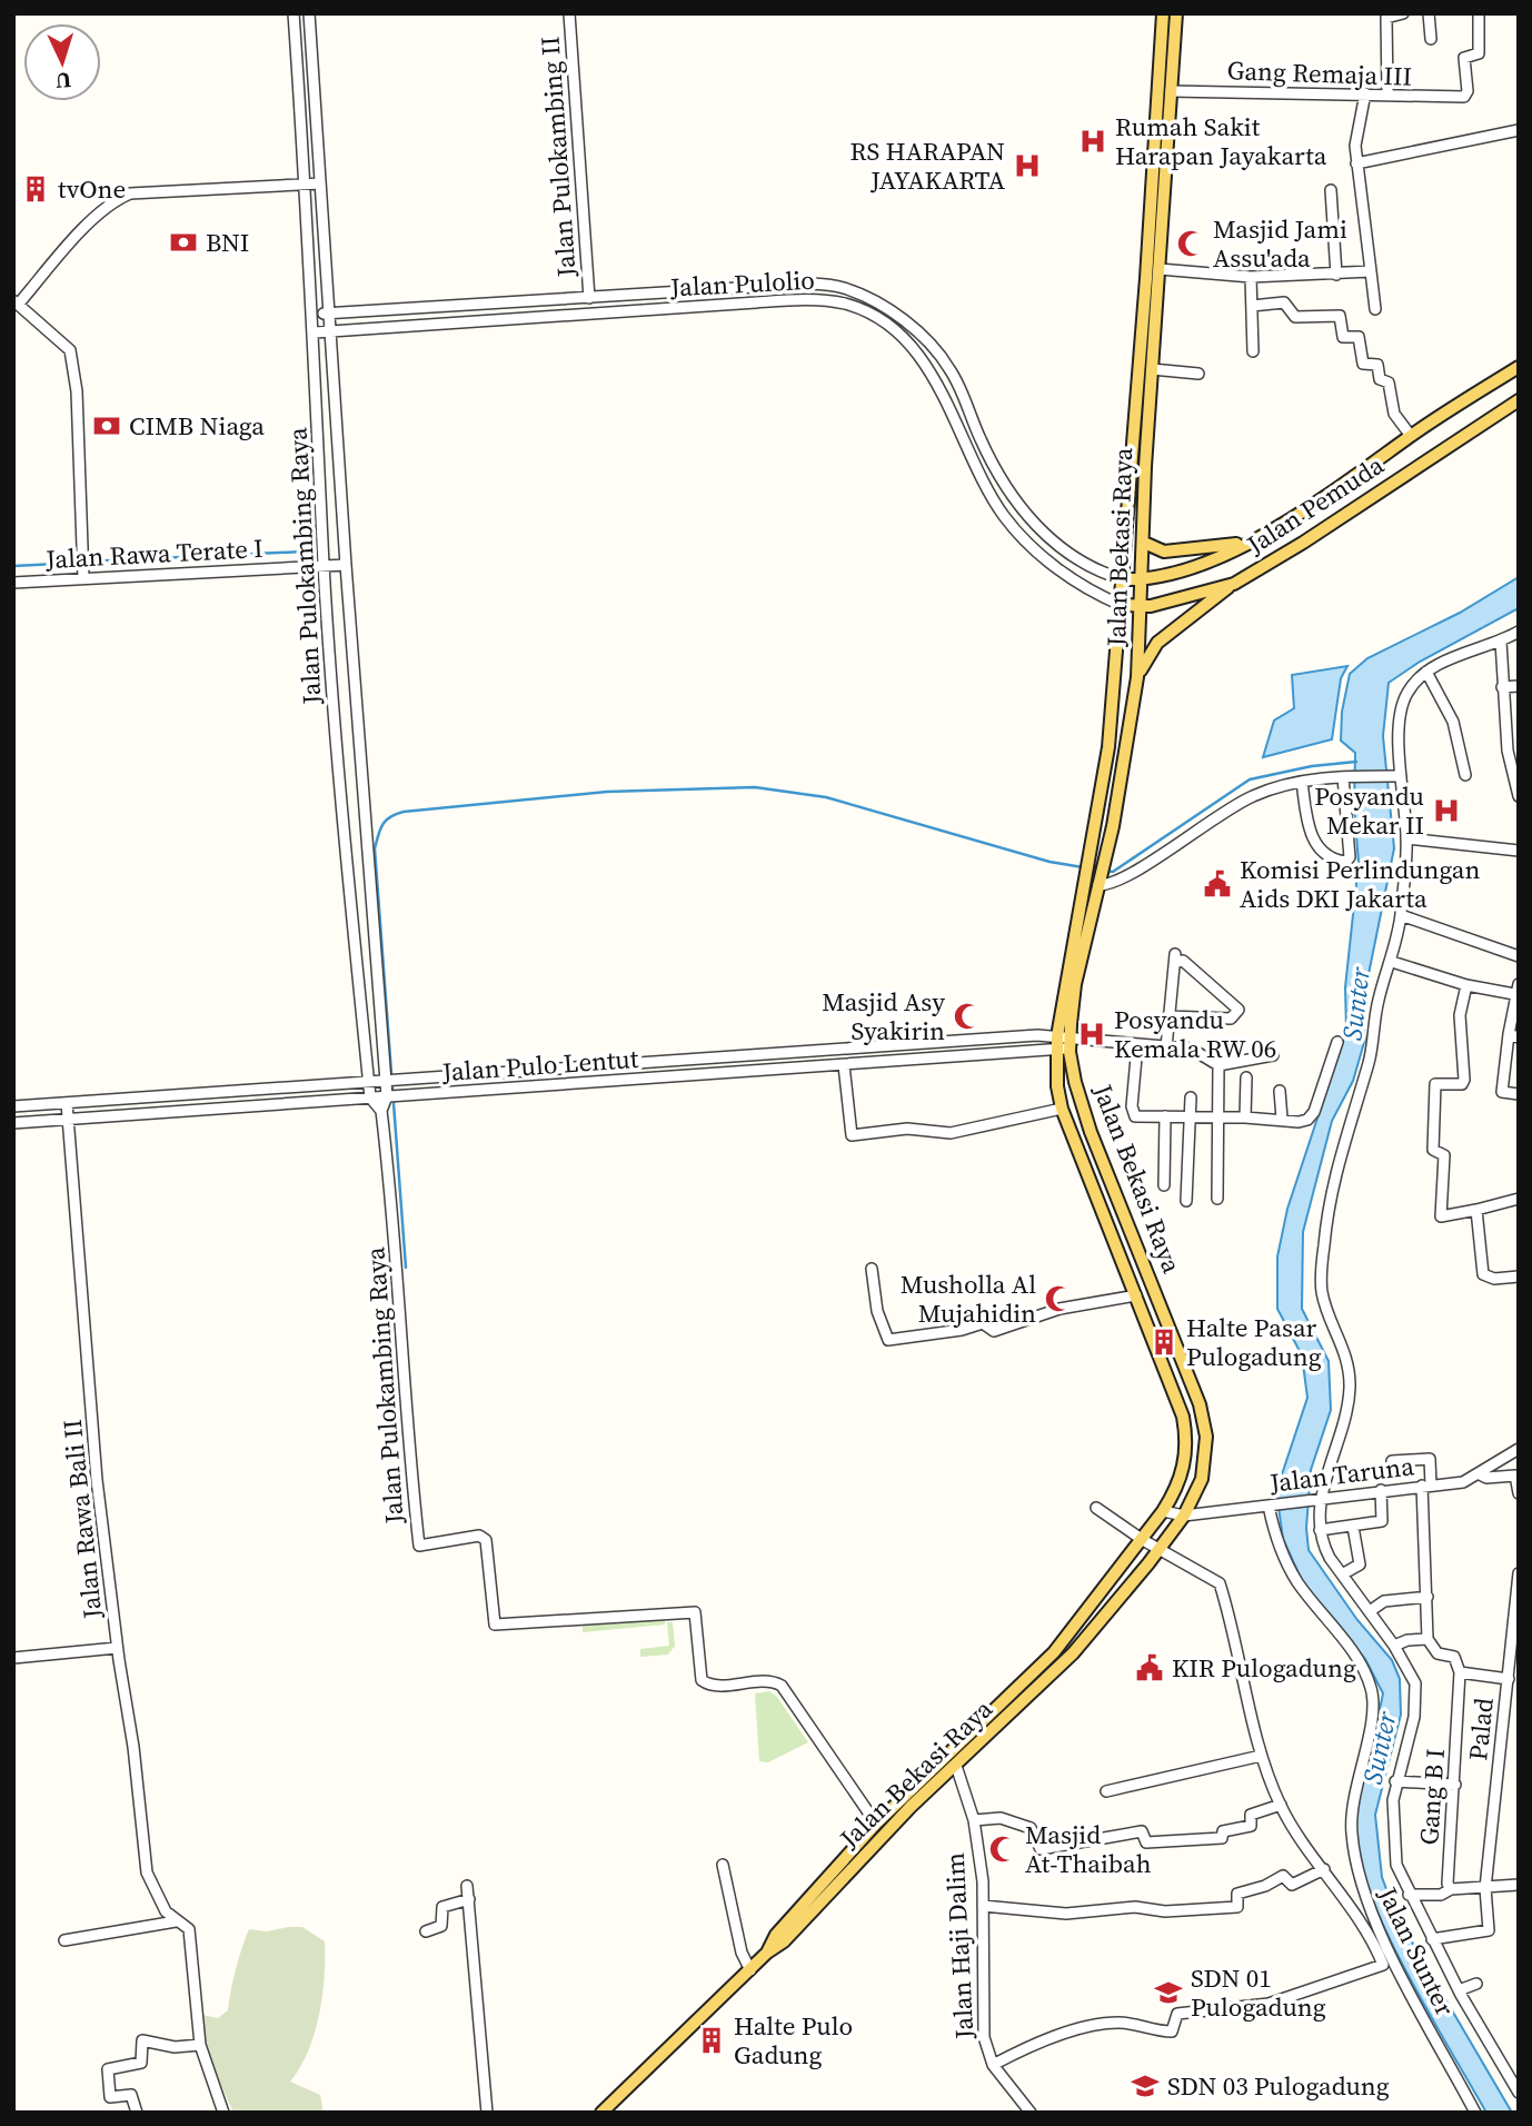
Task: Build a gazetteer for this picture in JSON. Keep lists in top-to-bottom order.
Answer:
{
  "streets": {
    "main road": ["Jalan Pemuda", "Jalan Bekasi Raya"],
    "street": [
      "Gang Remaja III",
      "Jalan Pulokambing II",
      "Jalan Pulolio",
      "Jalan Rawa Terate I",
      "Jalan Pulokambing Raya",
      "Jalan Pulo Lentut",
      "Jalan Taruna",
      "Jalan Rawa Bali II",
      "Palad",
      "Gang B I",
      "Jalan Haji Dalim",
      "Jalan Sunter"
    ]
  },
  "crossings": [
    ["Gang Remaja III", "Jalan Bekasi Raya"],
    ["Jalan Pulokambing II", "Jalan Pulolio"],
    ["Jalan Pulolio", "Jalan Pemuda"],
    ["Jalan Pulolio", "Jalan Bekasi Raya"],
    ["Jalan Pulolio", "Jalan Pulokambing Raya"],
    ["Jalan Pemuda", "Jalan Bekasi Raya"],
    ["Jalan Bekasi Raya", "Jalan Pulokambing Raya"],
    ["Jalan Bekasi Raya", "Jalan Pulo Lentut"],
    ["Jalan Bekasi Raya", "Jalan Taruna"],
    ["Jalan Bekasi Raya", "Jalan Haji Dalim"],
    ["Jalan Rawa Terate I", "Jalan Pulokambing Raya"],
    ["Jalan Pulokambing Raya", "Jalan Pulo Lentut"],
    ["Jalan Pulo Lentut", "Jalan Rawa Bali II"],
    ["Jalan Taruna", "Jalan Sunter"]
  ],
  "water": ["Sunter"],
  "places": {
    "hospital": [
      "Rumah Sakit Harapan Jayakarta",
      "RS HARAPAN JAYAKARTA",
      "Posyandu Mekar II",
      "Posyandu Kemala RW 06"
    ],
    "building": ["tvOne", "Halte Pasar Pulogadung", "Halte Pulo Gadung"],
    "bank": ["BNI", "CIMB Niaga"],
    "mosque": [
      "Masjid Jami Assu'ada",
      "Masjid Asy Syakirin",
      "Musholla Al Mujahidin",
      "Masjid At-Thaibah"
    ],
    "public building": ["Komisi Perlindungan Aids DKI Jakarta", "KIR Pulogadung"],
    "school or university": ["SDN 01 Pulogadung", "SDN 03 Pulogadung"]
  },
  "north": "bottom"
}
